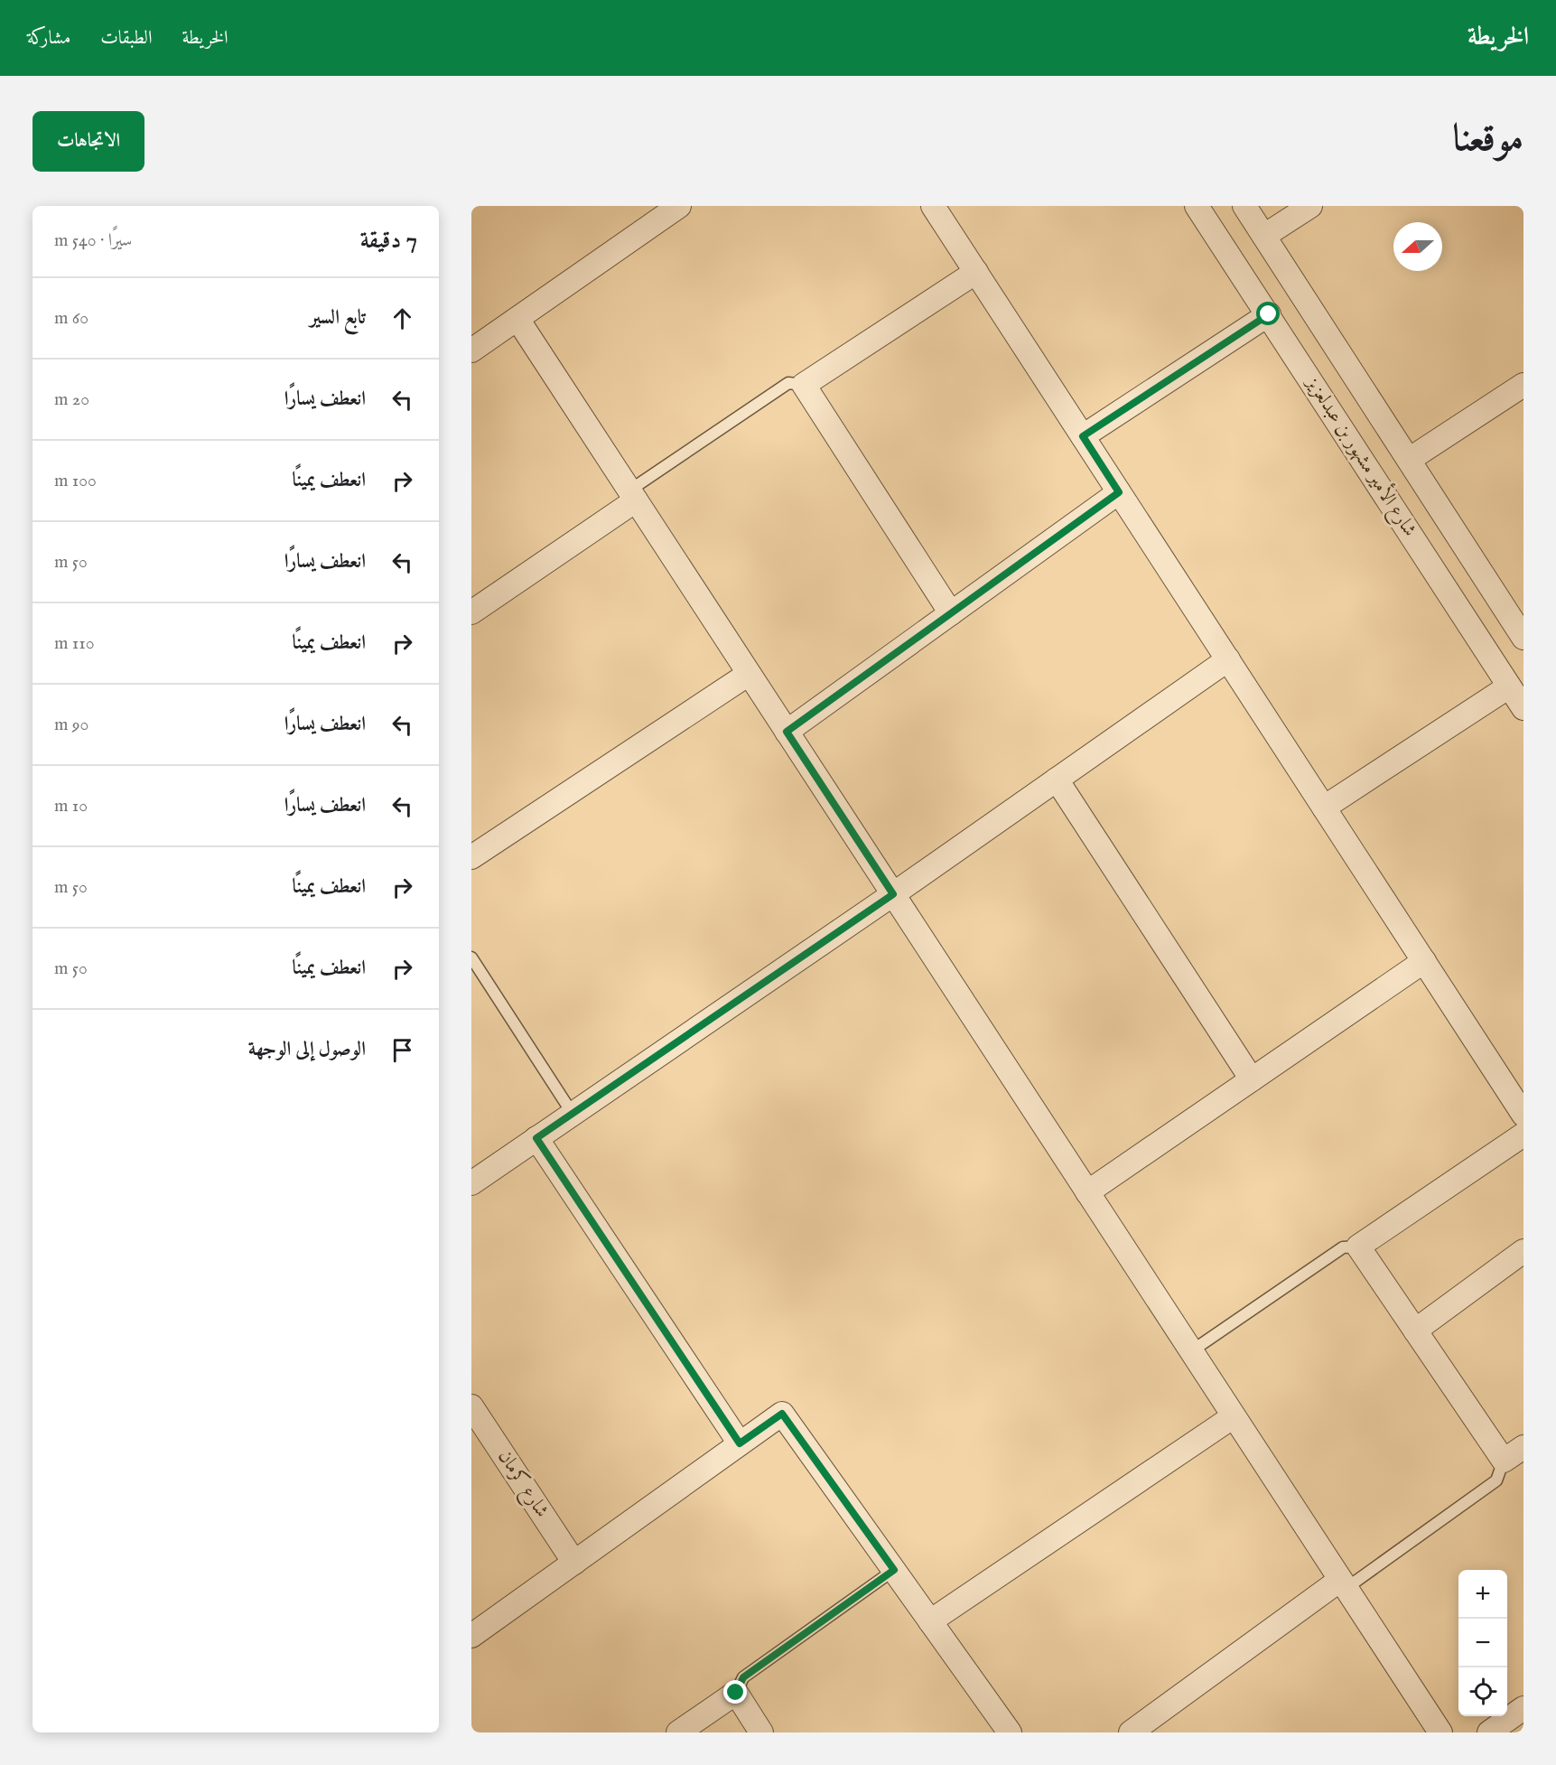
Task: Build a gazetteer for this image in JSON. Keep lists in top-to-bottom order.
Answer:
{
  "streets": {
    "street": ["شارع الأمير مشهور بن عبدلعزيز", "شارع كرمان"]
  },
  "north": "left",
  "page": {
    "header": "الخريطة",
    "nav": ["الخريطة", "الطبقات", "مشاركة"],
    "title": "موقعنا",
    "buttons": "الاتجاهات",
    "heading": ["7 دقيقة", "سيرًا · 540 m"],
    "list": [
      ["تابع السير", "60 m"],
      ["انعطف يسارًا", "20 m"],
      ["انعطف يمينًا", "100 m"],
      ["انعطف يسارًا", "50 m"],
      ["انعطف يمينًا", "110 m"],
      ["انعطف يسارًا", "90 m"],
      ["انعطف يسارًا", "10 m"],
      ["انعطف يمينًا", "50 m"],
      ["انعطف يمينًا", "50 m"],
      "الوصول إلى الوجهة"
    ],
    "map_buttons": ["+", "−"]
  }
}
